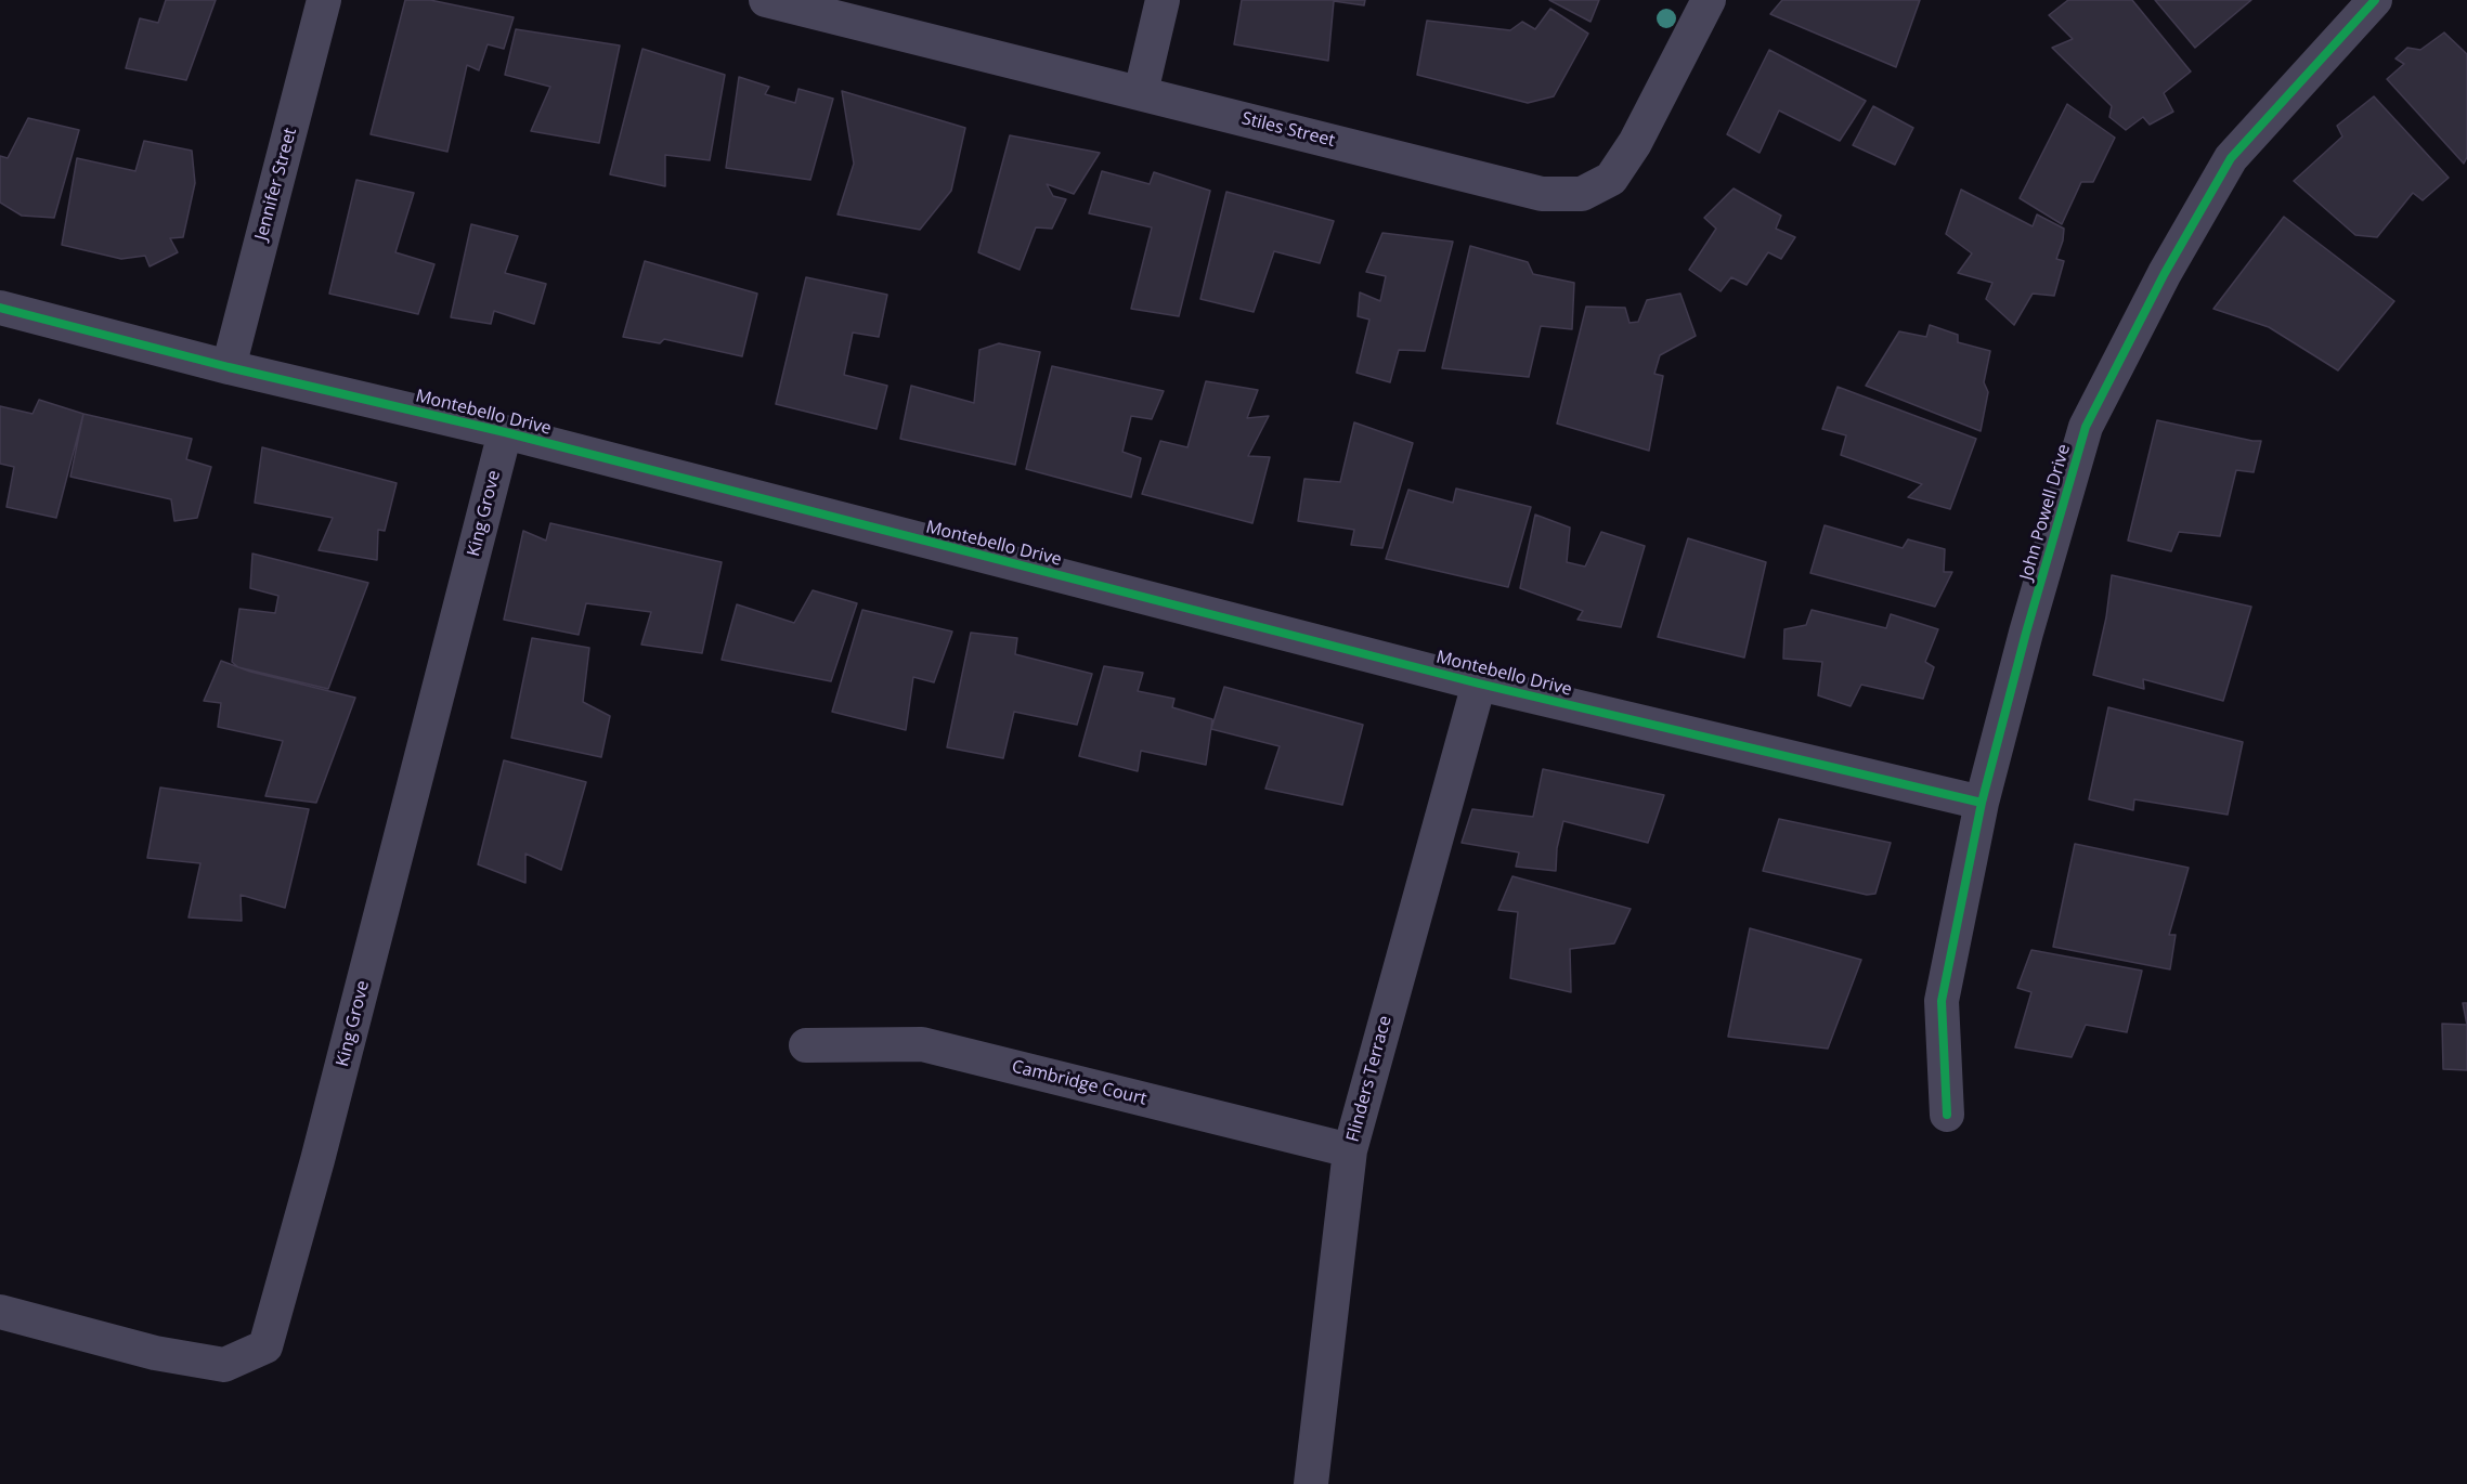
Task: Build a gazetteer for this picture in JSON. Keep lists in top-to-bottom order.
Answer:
{
  "streets": {
    "street": [
      "Stiles Street",
      "Jennifer Street",
      "Montebello Drive",
      "John Powell Drive",
      "King Grove",
      "Flinders Terrace",
      "Cambridge Court"
    ]
  },
  "crossings": [
    ["Jennifer Street", "Montebello Drive"],
    ["Montebello Drive", "John Powell Drive"],
    ["Montebello Drive", "King Grove"],
    ["Montebello Drive", "Flinders Terrace"],
    ["Flinders Terrace", "Cambridge Court"]
  ]
}
